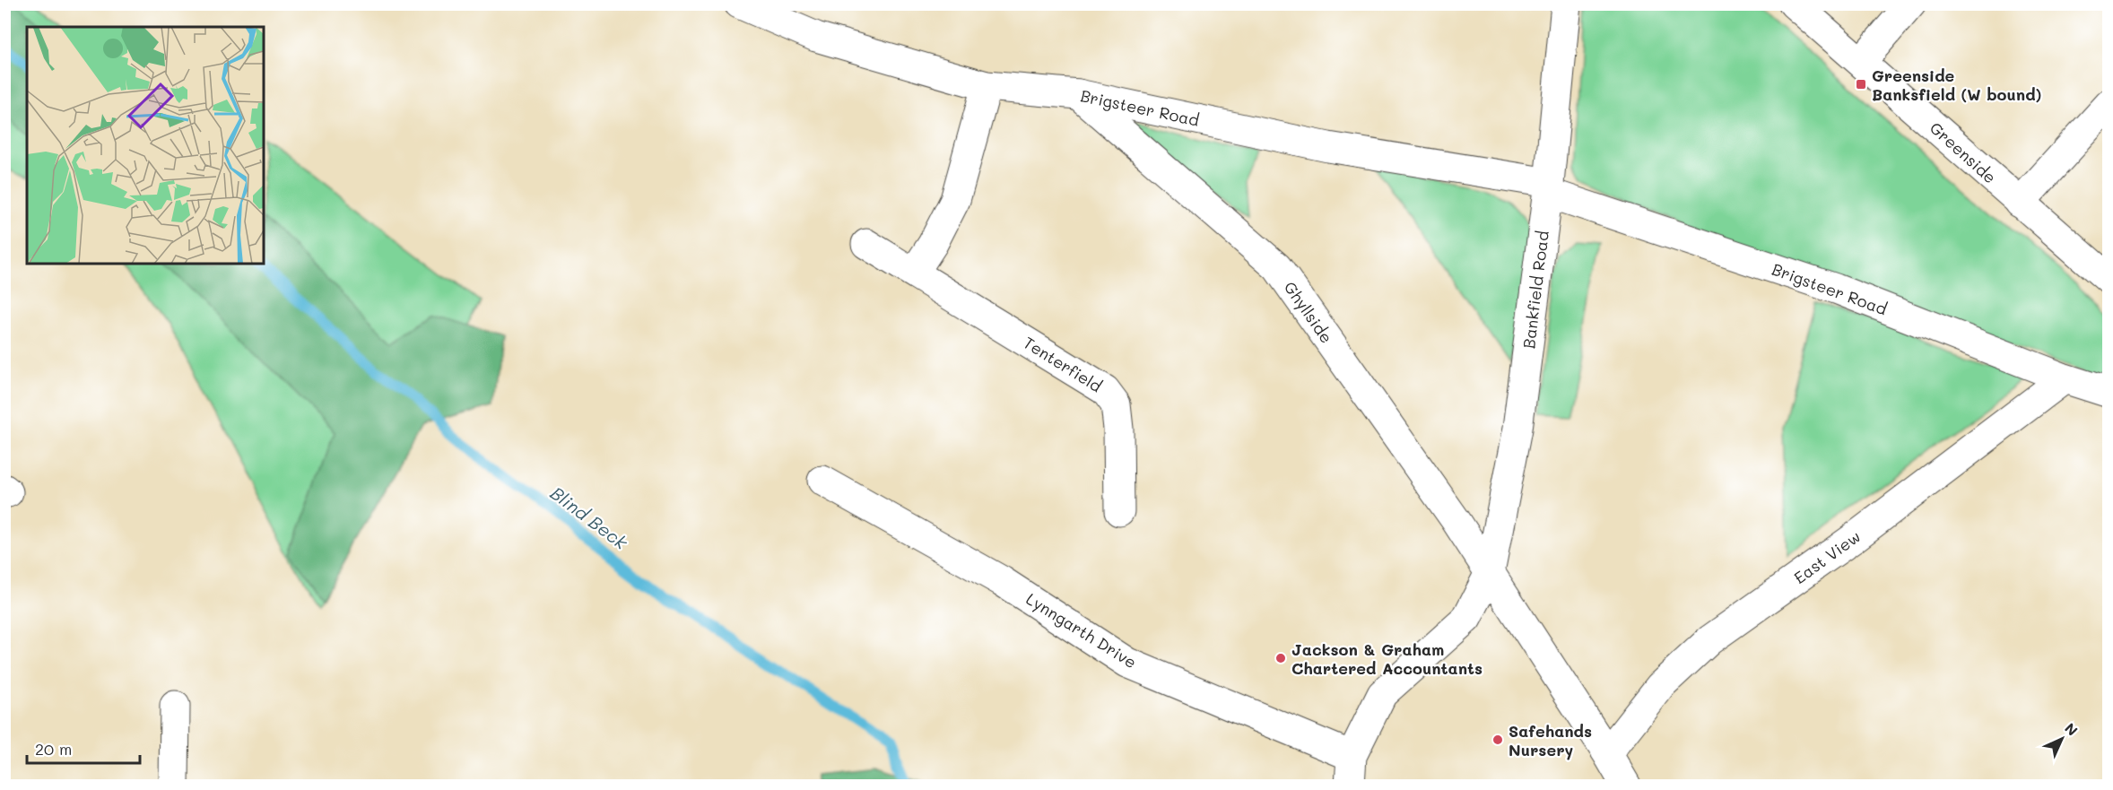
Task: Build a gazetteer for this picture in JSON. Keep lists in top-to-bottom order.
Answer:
{
  "streets": {
    "street": [
      "Brigsteer Road",
      "Greenside",
      "Bankfield Road",
      "Ghyllside",
      "Tenterfield",
      "East View",
      "Lynngarth Drive"
    ]
  },
  "crossings": [
    ["Brigsteer Road", "Bankfield Road"],
    ["Brigsteer Road", "Ghyllside"],
    ["Brigsteer Road", "East View"],
    ["Bankfield Road", "Ghyllside"],
    ["Bankfield Road", "Lynngarth Drive"],
    ["Ghyllside", "East View"]
  ],
  "water": ["Blind Beck"],
  "places": {
    "transit": ["Greenside Banksfield (W bound)"],
    "other": ["Jackson & Graham Chartered Accountants", "Safehands Nursery"]
  },
  "scale_bar": "20 m",
  "north": "top right"
}
